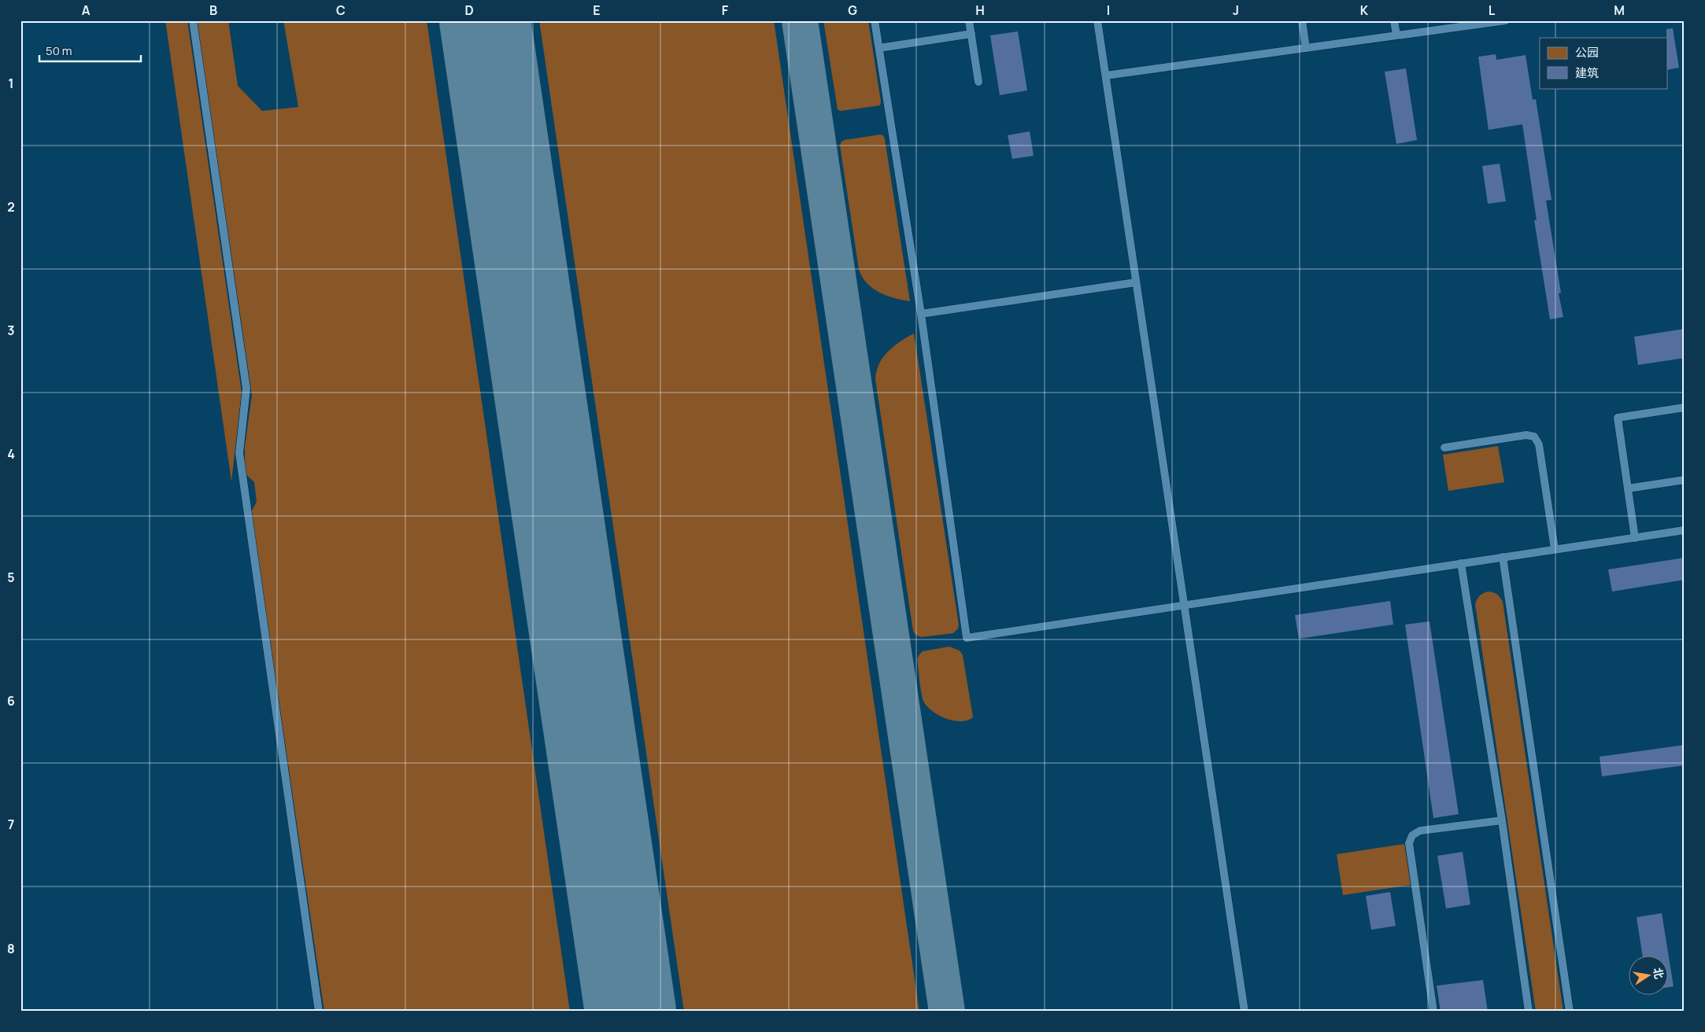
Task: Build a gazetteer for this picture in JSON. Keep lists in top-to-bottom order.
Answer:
{
  "legend": ["公园", "建筑"],
  "scale_bar": "50 m",
  "north": "right",
  "grid": {
    "columns": [
      "A",
      "B",
      "C",
      "D",
      "E",
      "F",
      "G",
      "H",
      "I",
      "J",
      "K",
      "L",
      "M"
    ],
    "rows": [
      "1",
      "2",
      "3",
      "4",
      "5",
      "6",
      "7",
      "8"
    ]
  }
}
